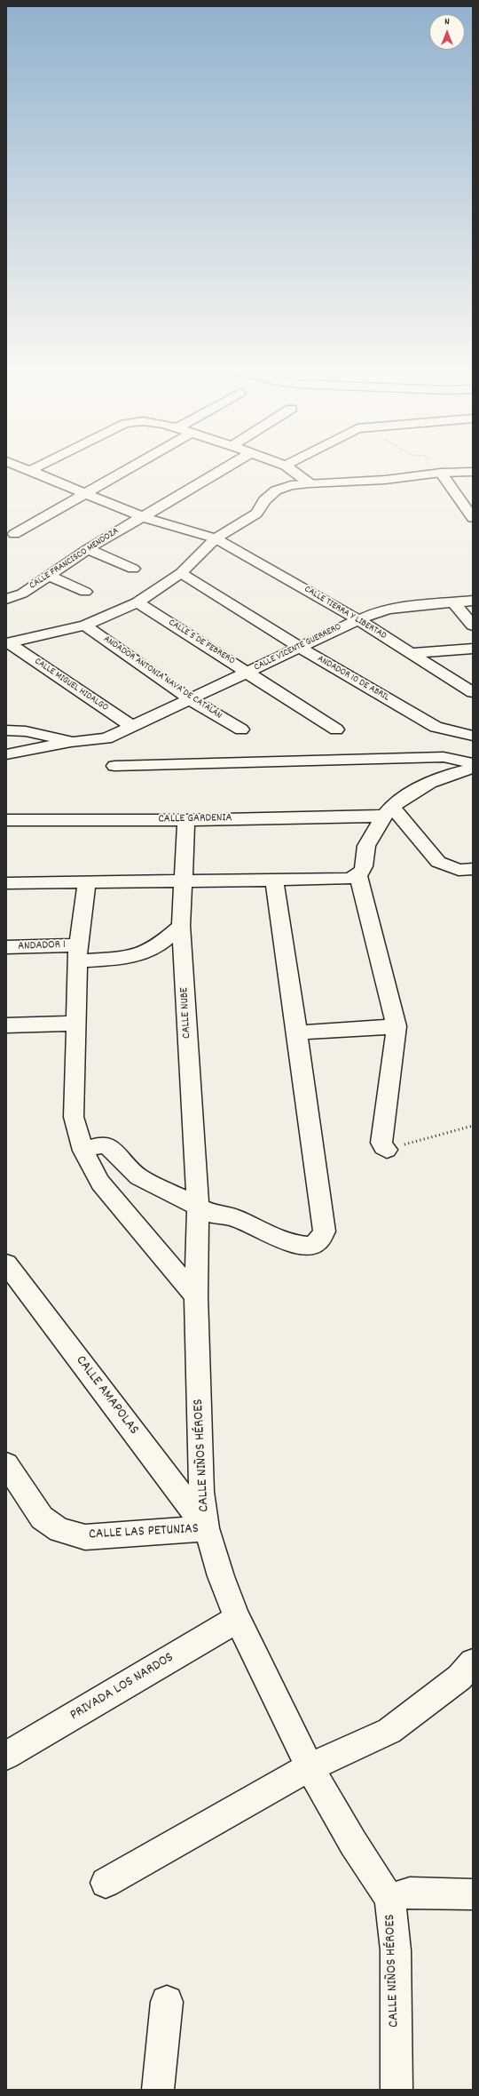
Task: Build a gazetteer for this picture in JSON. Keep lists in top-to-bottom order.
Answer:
{
  "streets": {
    "street": [
      "CALLE FRANCISCO MENDOZA",
      "CALLE TIERRA Y LIBERTAD",
      "CALLE 5 DE FEBRERO",
      "CALLE VICENTE GUERRERO",
      "ANDADOR ANTONIA NAVA DE CATALÁN",
      "ANDADOR 10 DE ABRIL",
      "CALLE MIGUEL HIDALGO",
      "CALLE GARDENIA",
      "ANDADOR 1",
      "CALLE NUBE",
      "CALLE AMAPOLAS",
      "CALLE NIÑOS HÉROES",
      "CALLE LAS PETUNIAS",
      "PRIVADA LOS NARDOS"
    ]
  },
  "crossings": [
    ["CALLE FRANCISCO MENDOZA", "CALLE TIERRA Y LIBERTAD"],
    ["CALLE TIERRA Y LIBERTAD", "CALLE VICENTE GUERRERO"],
    ["CALLE 5 DE FEBRERO", "CALLE VICENTE GUERRERO"],
    ["CALLE VICENTE GUERRERO", "ANDADOR ANTONIA NAVA DE CATALÁN"],
    ["CALLE VICENTE GUERRERO", "ANDADOR 10 DE ABRIL"],
    ["CALLE VICENTE GUERRERO", "CALLE MIGUEL HIDALGO"],
    ["CALLE GARDENIA", "CALLE NUBE"],
    ["ANDADOR 1", "CALLE NUBE"],
    ["CALLE NUBE", "CALLE NIÑOS HÉROES"],
    ["CALLE AMAPOLAS", "CALLE NIÑOS HÉROES"],
    ["CALLE AMAPOLAS", "CALLE LAS PETUNIAS"],
    ["CALLE NIÑOS HÉROES", "CALLE LAS PETUNIAS"],
    ["CALLE NIÑOS HÉROES", "PRIVADA LOS NARDOS"]
  ],
  "north": "top"
}
